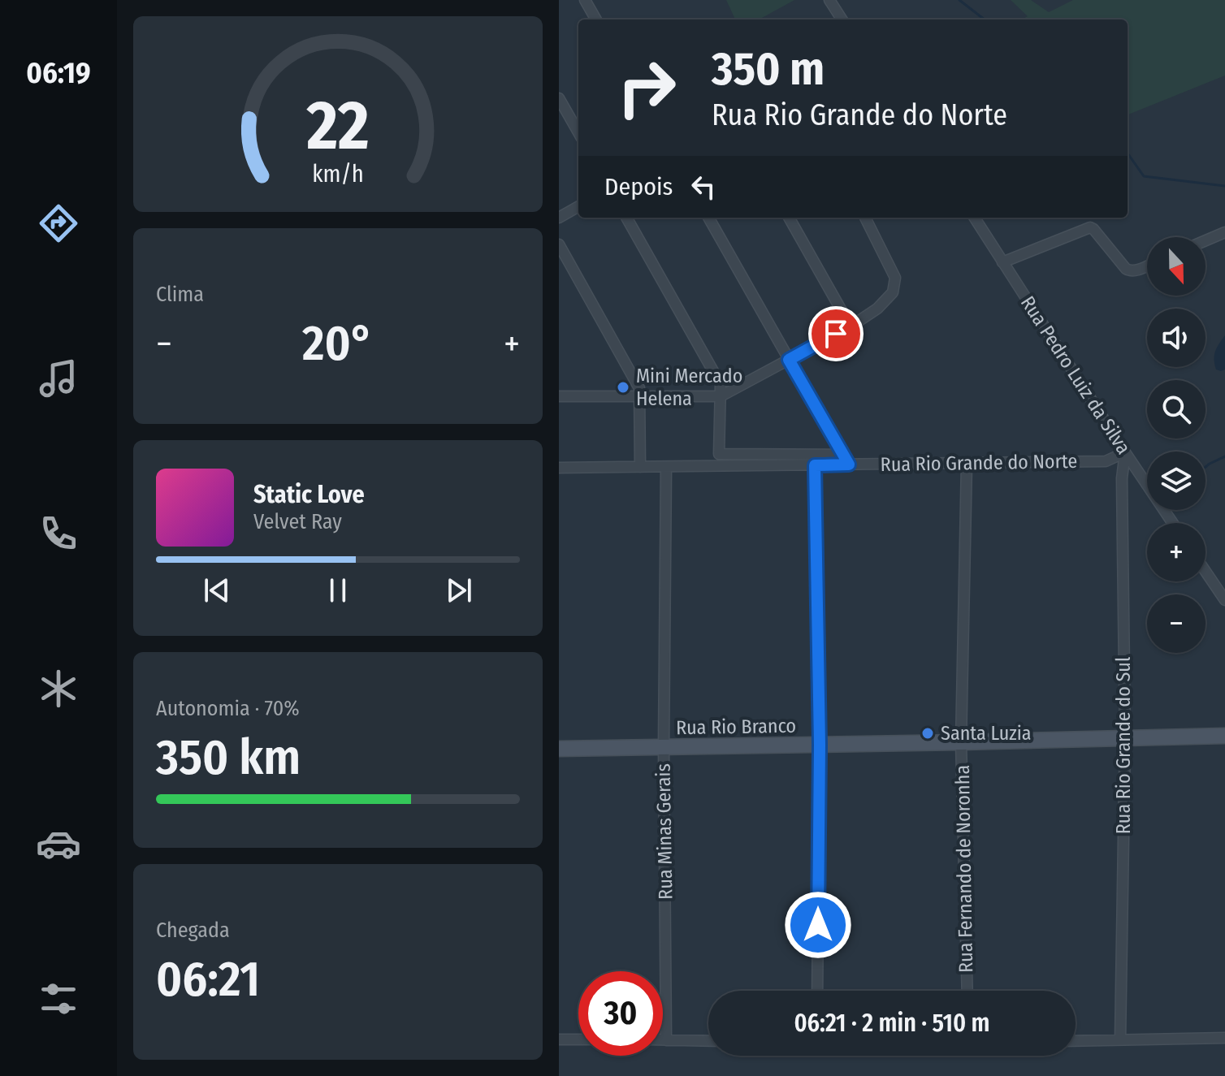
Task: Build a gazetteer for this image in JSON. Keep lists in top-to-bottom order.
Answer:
{
  "streets": {
    "street": [
      "Rua Pedro Luiz da Silva",
      "Rua Rio Grande do Norte",
      "Rua Rio Branco",
      "Rua Rio Grande do Sul",
      "Rua Minas Gerais",
      "Rua Fernando de Noronha"
    ]
  },
  "crossings": [
    ["Rua Pedro Luiz da Silva", "Rua Rio Grande do Norte"],
    ["Rua Pedro Luiz da Silva", "Rua Rio Grande do Sul"],
    ["Rua Rio Grande do Norte", "Rua Rio Grande do Sul"],
    ["Rua Rio Grande do Norte", "Rua Minas Gerais"],
    ["Rua Rio Grande do Norte", "Rua Fernando de Noronha"],
    ["Rua Rio Branco", "Rua Rio Grande do Sul"],
    ["Rua Rio Branco", "Rua Minas Gerais"],
    ["Rua Rio Branco", "Rua Fernando de Noronha"]
  ],
  "places": ["Mini Mercado Helena", "Santa Luzia"],
  "north": "bottom",
  "page": {
    "tabs": "06:19",
    "turn": ["350 m", "Rua Rio Grande do Norte"],
    "then": "Depois",
    "tile": [
      "Clima",
      ["Autonomia · 70%", "350 km"],
      ["Chegada", "06:21"]
    ],
    "map_buttons": ["+", "−"],
    "heat": ["−", "20°", "+"],
    "song": ["Static Love", "Velvet Ray"],
    "limit": "30",
    "trip": "06:21 · 2 min · 510 m",
    "gauge": ["22", "km/h"]
  }
}
